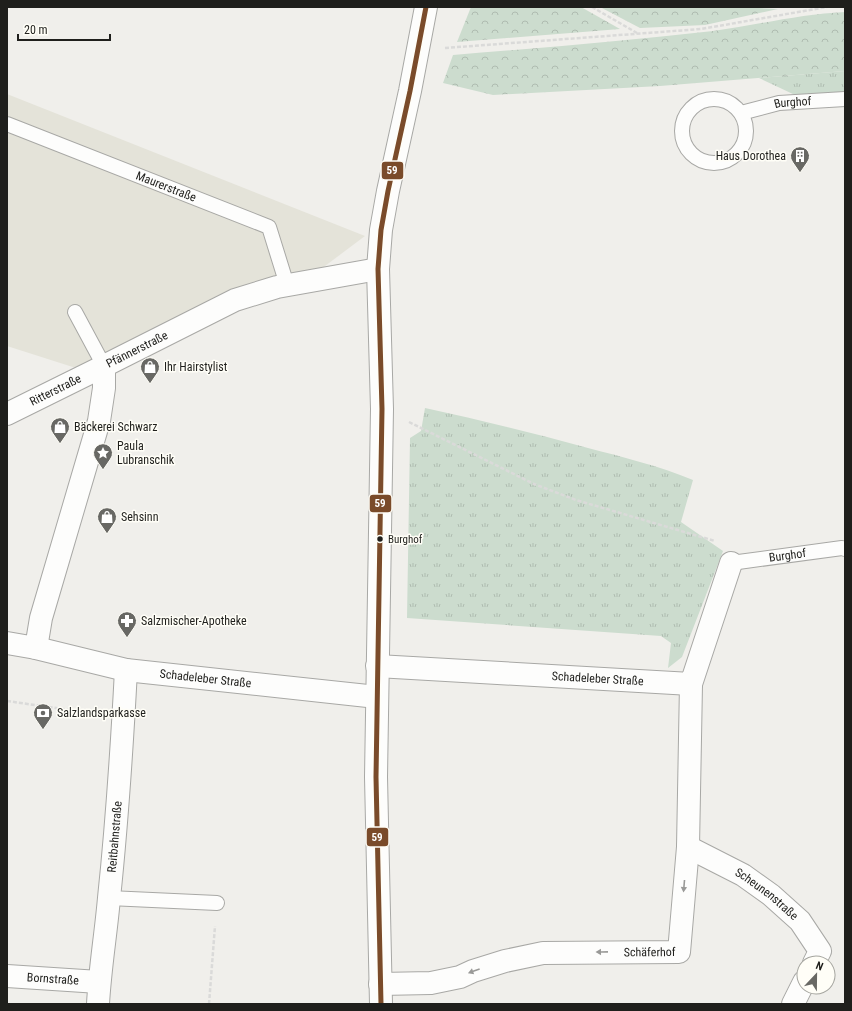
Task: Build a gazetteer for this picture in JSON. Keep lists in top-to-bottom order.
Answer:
{
  "streets": {
    "street": [
      "Pfännerstraße",
      "Ritterstraße",
      "Schadeleber Straße",
      "Reitbahnstraße",
      "Scheunenstraße",
      "Schäferhof",
      "Bornstraße"
    ],
    "lane": ["Burghof", "Maurerstraße"]
  },
  "crossings": [
    ["Maurerstraße", "Pfännerstraße"],
    ["Pfännerstraße", "Ritterstraße"],
    ["Pfännerstraße", "Schadeleber Straße"],
    ["Schadeleber Straße", "Reitbahnstraße"],
    ["Schadeleber Straße", "Schäferhof"],
    ["Reitbahnstraße", "Bornstraße"],
    ["Scheunenstraße", "Schäferhof"]
  ],
  "one_way": ["Schäferhof"],
  "places": {
    "building": ["Haus Dorothea"],
    "shop": ["Ihr Hairstylist", "Bäckerei Schwarz", "Sehsinn"],
    "place": ["Paula Lubranschik"],
    "other": ["Burghof"],
    "pharmacy": ["Salzmischer-Apotheke"],
    "bank": ["Salzlandsparkasse"]
  },
  "lines": ["transit line 59"],
  "scale_bar": "20 m",
  "north": "top"
}
